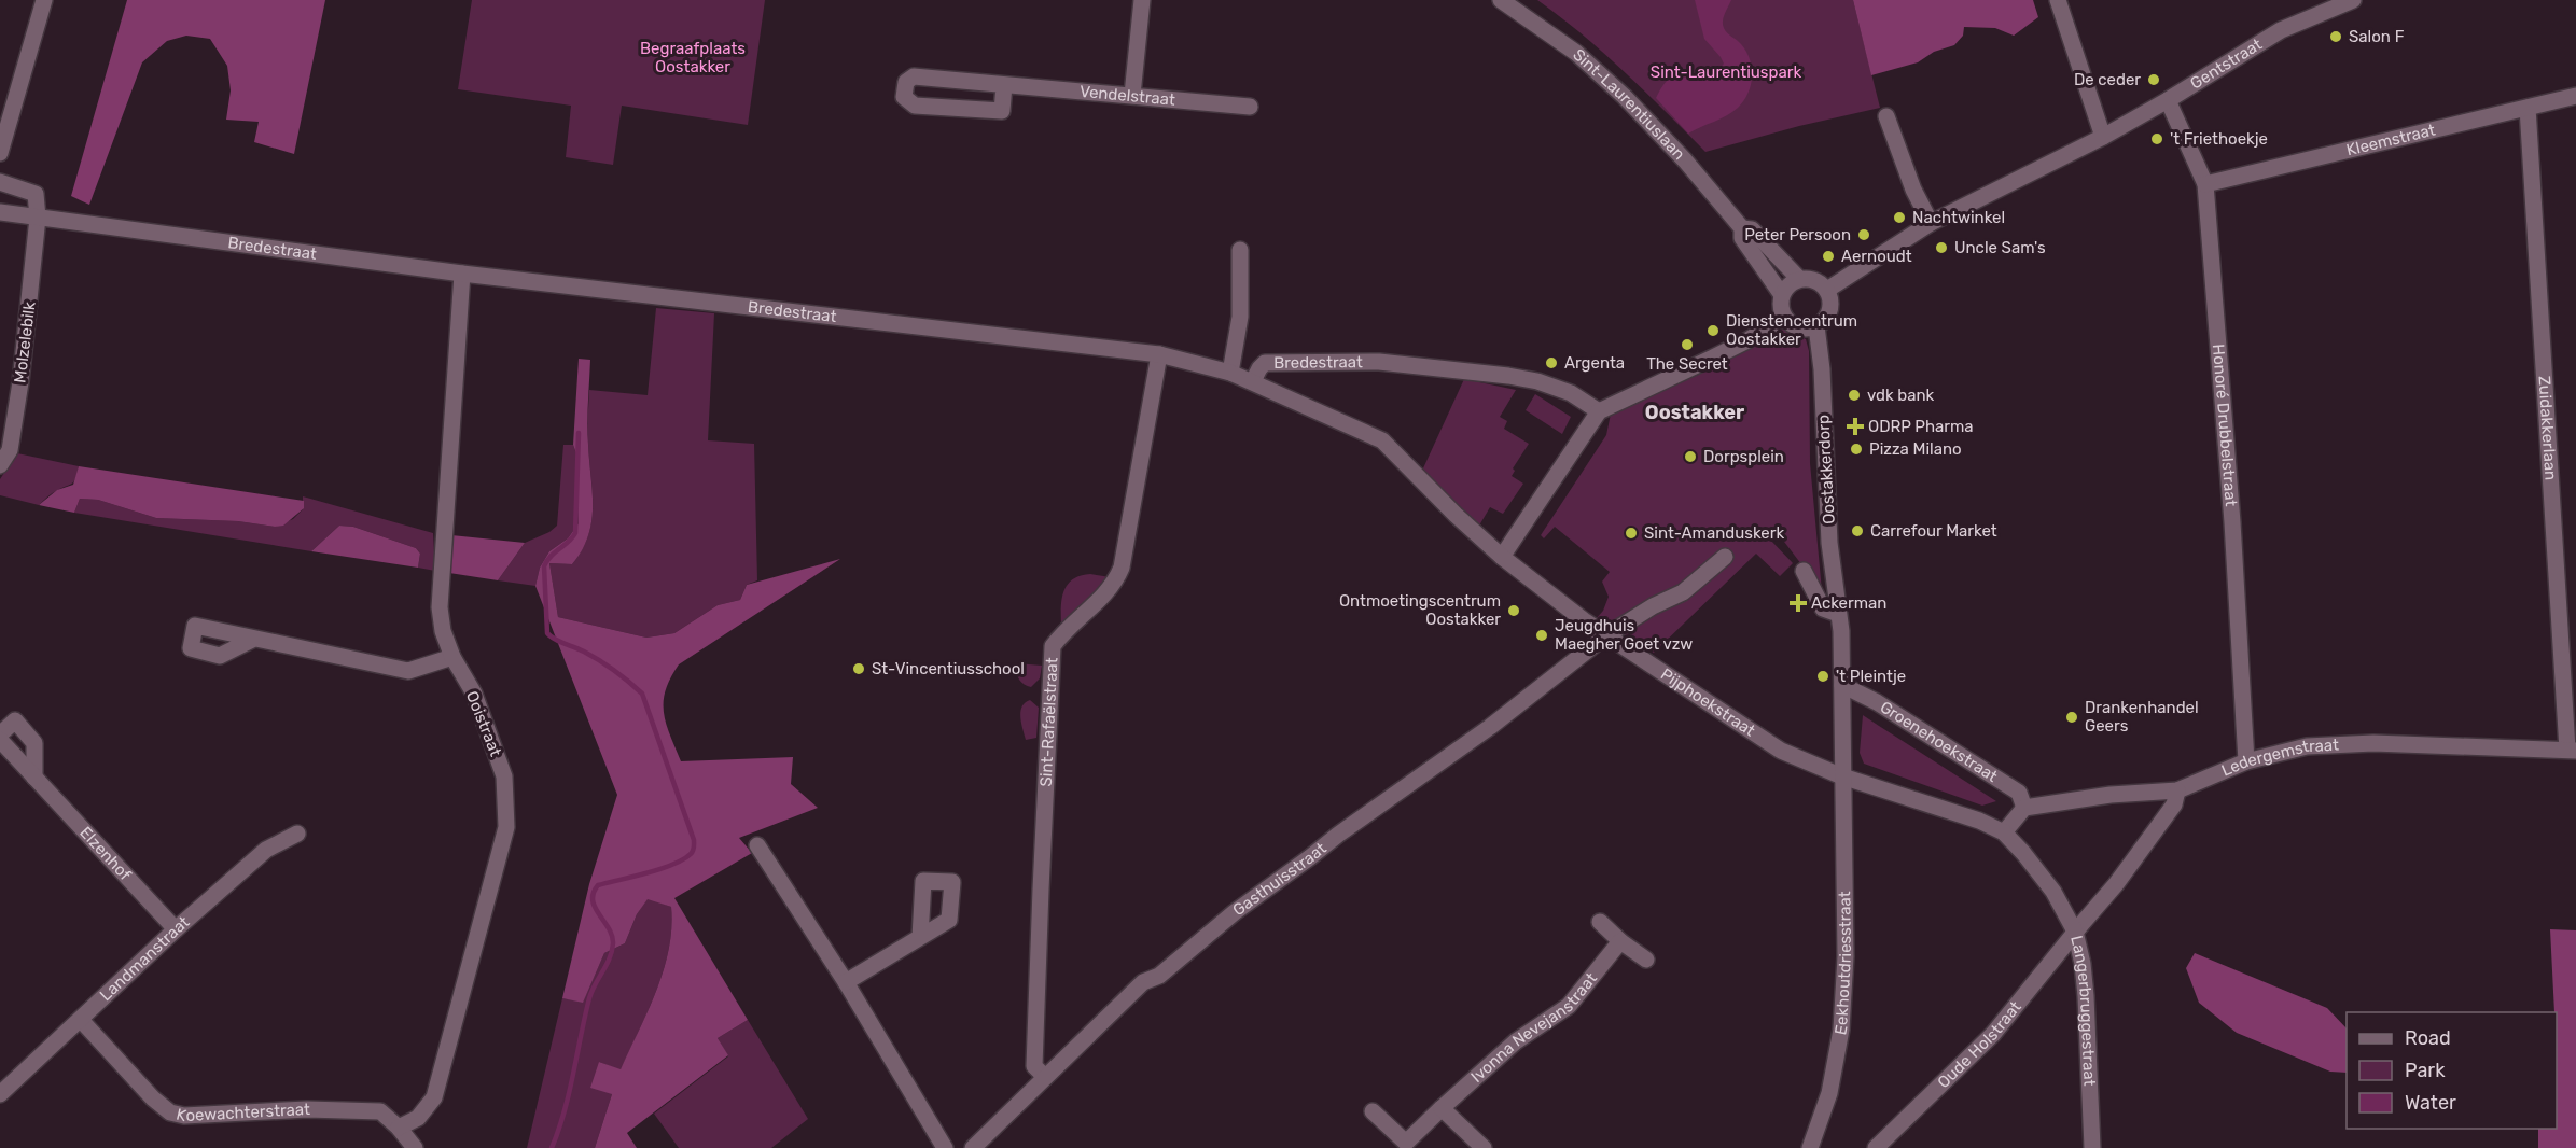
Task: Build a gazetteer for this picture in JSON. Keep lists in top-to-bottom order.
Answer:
{
  "streets": {
    "street": [
      "Gentstraat",
      "Vendelstraat",
      "Sint-Laurentiuslaan",
      "Kleemstraat",
      "Bredestraat",
      "Molzelebilk",
      "Honoré Drubbelstraat",
      "Zuidakkerlaan",
      "Oostakkerdorp",
      "Pijphoekstraat",
      "Sint-Rafaëlstraat",
      "Ooistraat",
      "Groenehoekstraat",
      "Ledergemstraat",
      "Elzenhof",
      "Gasthuisstraat",
      "Landmanstraat",
      "Eekhoutdriesstraat",
      "Langerbruggestraat",
      "Ivonna Nevejanstraat",
      "Oude Holstraat",
      "Koewachterstraat"
    ]
  },
  "crossings": [
    ["Gentstraat", "Sint-Laurentiuslaan"],
    ["Gentstraat", "Honoré Drubbelstraat"],
    ["Gentstraat", "Oostakkerdorp"],
    ["Sint-Laurentiuslaan", "Oostakkerdorp"],
    ["Kleemstraat", "Honoré Drubbelstraat"],
    ["Kleemstraat", "Zuidakkerlaan"],
    ["Bredestraat", "Molzelebilk"],
    ["Bredestraat", "Pijphoekstraat"],
    ["Bredestraat", "Sint-Rafaëlstraat"],
    ["Bredestraat", "Ooistraat"],
    ["Honoré Drubbelstraat", "Ledergemstraat"],
    ["Zuidakkerlaan", "Ledergemstraat"],
    ["Oostakkerdorp", "Pijphoekstraat"],
    ["Oostakkerdorp", "Groenehoekstraat"],
    ["Oostakkerdorp", "Eekhoutdriesstraat"],
    ["Pijphoekstraat", "Gasthuisstraat"],
    ["Pijphoekstraat", "Eekhoutdriesstraat"],
    ["Sint-Rafaëlstraat", "Gasthuisstraat"],
    ["Ooistraat", "Koewachterstraat"],
    ["Groenehoekstraat", "Ledergemstraat"],
    ["Ledergemstraat", "Langerbruggestraat"],
    ["Elzenhof", "Landmanstraat"],
    ["Landmanstraat", "Koewachterstraat"],
    ["Langerbruggestraat", "Oude Holstraat"]
  ],
  "districts": ["Oostakker"],
  "parks": ["Begraafplaats Oostakker", "Sint-Laurentiuspark"],
  "places": {
    "other": [
      "Salon F",
      "De ceder",
      "'t Friethoekje",
      "Nachtwinkel",
      "Peter Persoon",
      "Uncle Sam's",
      "Aernoudt",
      "Dienstencentrum Oostakker",
      "The Secret",
      "Argenta",
      "vdk bank",
      "Pizza Milano",
      "Dorpsplein",
      "Carrefour Market",
      "Sint-Amanduskerk",
      "Ontmoetingscentrum Oostakker",
      "Jeugdhuis Maegher Goet vzw",
      "St-Vincentiusschool",
      "'t Pleintje",
      "Drankenhandel Geers"
    ],
    "health": ["ODRP Pharma", "Ackerman"]
  },
  "legend": ["Road", "Park", "Water"]
}
